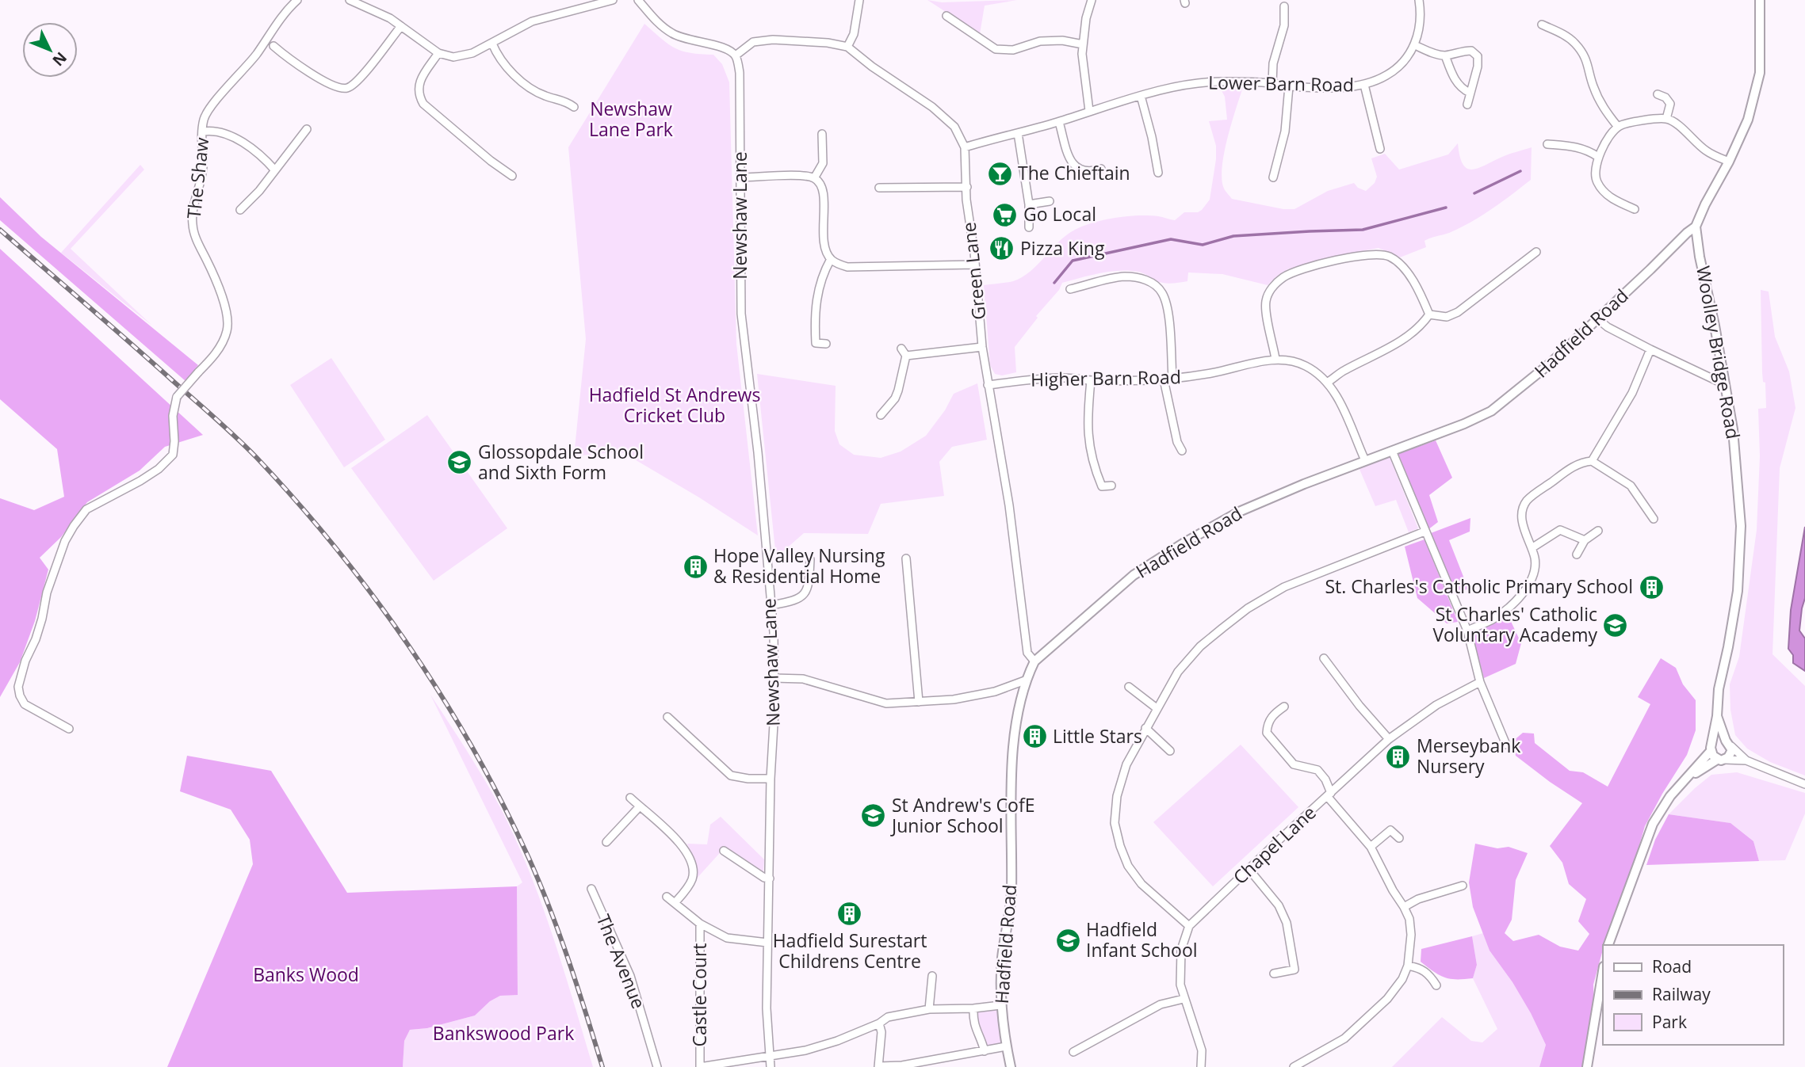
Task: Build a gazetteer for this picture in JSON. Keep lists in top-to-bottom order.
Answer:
{
  "streets": {
    "street": [
      "Lower Barn Road",
      "The Shaw",
      "Newshaw Lane",
      "Green Lane",
      "Hadfield Road",
      "Woolley Bridge Road",
      "Higher Barn Road",
      "Chapel Lane",
      "The Avenue",
      "Castle Court"
    ]
  },
  "crossings": [
    ["Lower Barn Road", "Green Lane"],
    ["Newshaw Lane", "Green Lane"],
    ["Green Lane", "Hadfield Road"],
    ["Green Lane", "Higher Barn Road"],
    ["Hadfield Road", "Woolley Bridge Road"],
    ["Hadfield Road", "Higher Barn Road"]
  ],
  "parks": [
    "Newshaw Lane Park",
    "Hadfield St Andrews Cricket Club",
    "Banks Wood",
    "Bankswood Park"
  ],
  "places": {
    "bar": ["The Chieftain"],
    "supermarket": ["Go Local"],
    "restaurant": ["Pizza King"],
    "school or university": [
      "Glossopdale School and Sixth Form",
      "St Charles' Catholic Voluntary Academy",
      "St Andrew's CofE Junior School",
      "Hadfield Infant School"
    ],
    "building": [
      "Hope Valley Nursing & Residential Home",
      "St. Charles's Catholic Primary School",
      "Little Stars",
      "Merseybank Nursery",
      "Hadfield Surestart Childrens Centre"
    ]
  },
  "legend": ["Road", "Railway", "Park"],
  "north": "bottom right"
}
